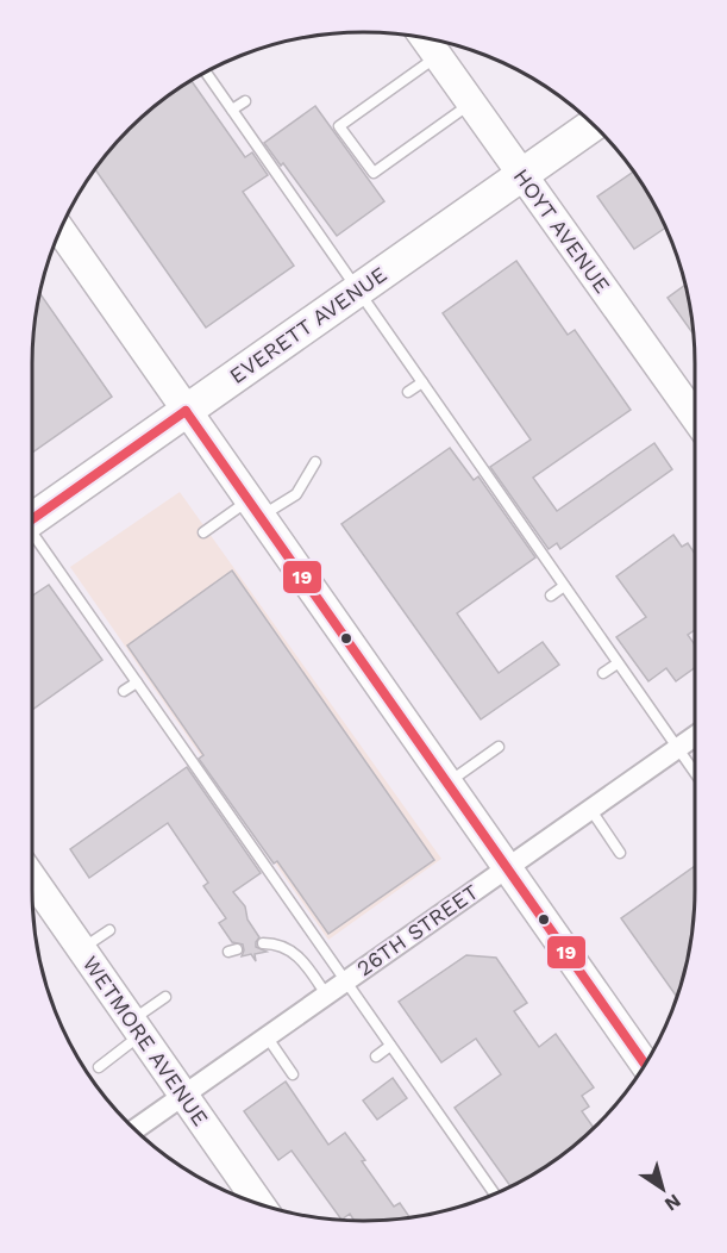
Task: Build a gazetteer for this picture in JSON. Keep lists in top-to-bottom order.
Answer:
{
  "streets": {
    "main road": ["HOYT AVENUE", "EVERETT AVENUE", "WETMORE AVENUE"],
    "street": ["26TH STREET"]
  },
  "crossings": [
    ["HOYT AVENUE", "EVERETT AVENUE"],
    ["26TH STREET", "WETMORE AVENUE"]
  ],
  "lines": ["transit line 19"],
  "north": "bottom right"
}
